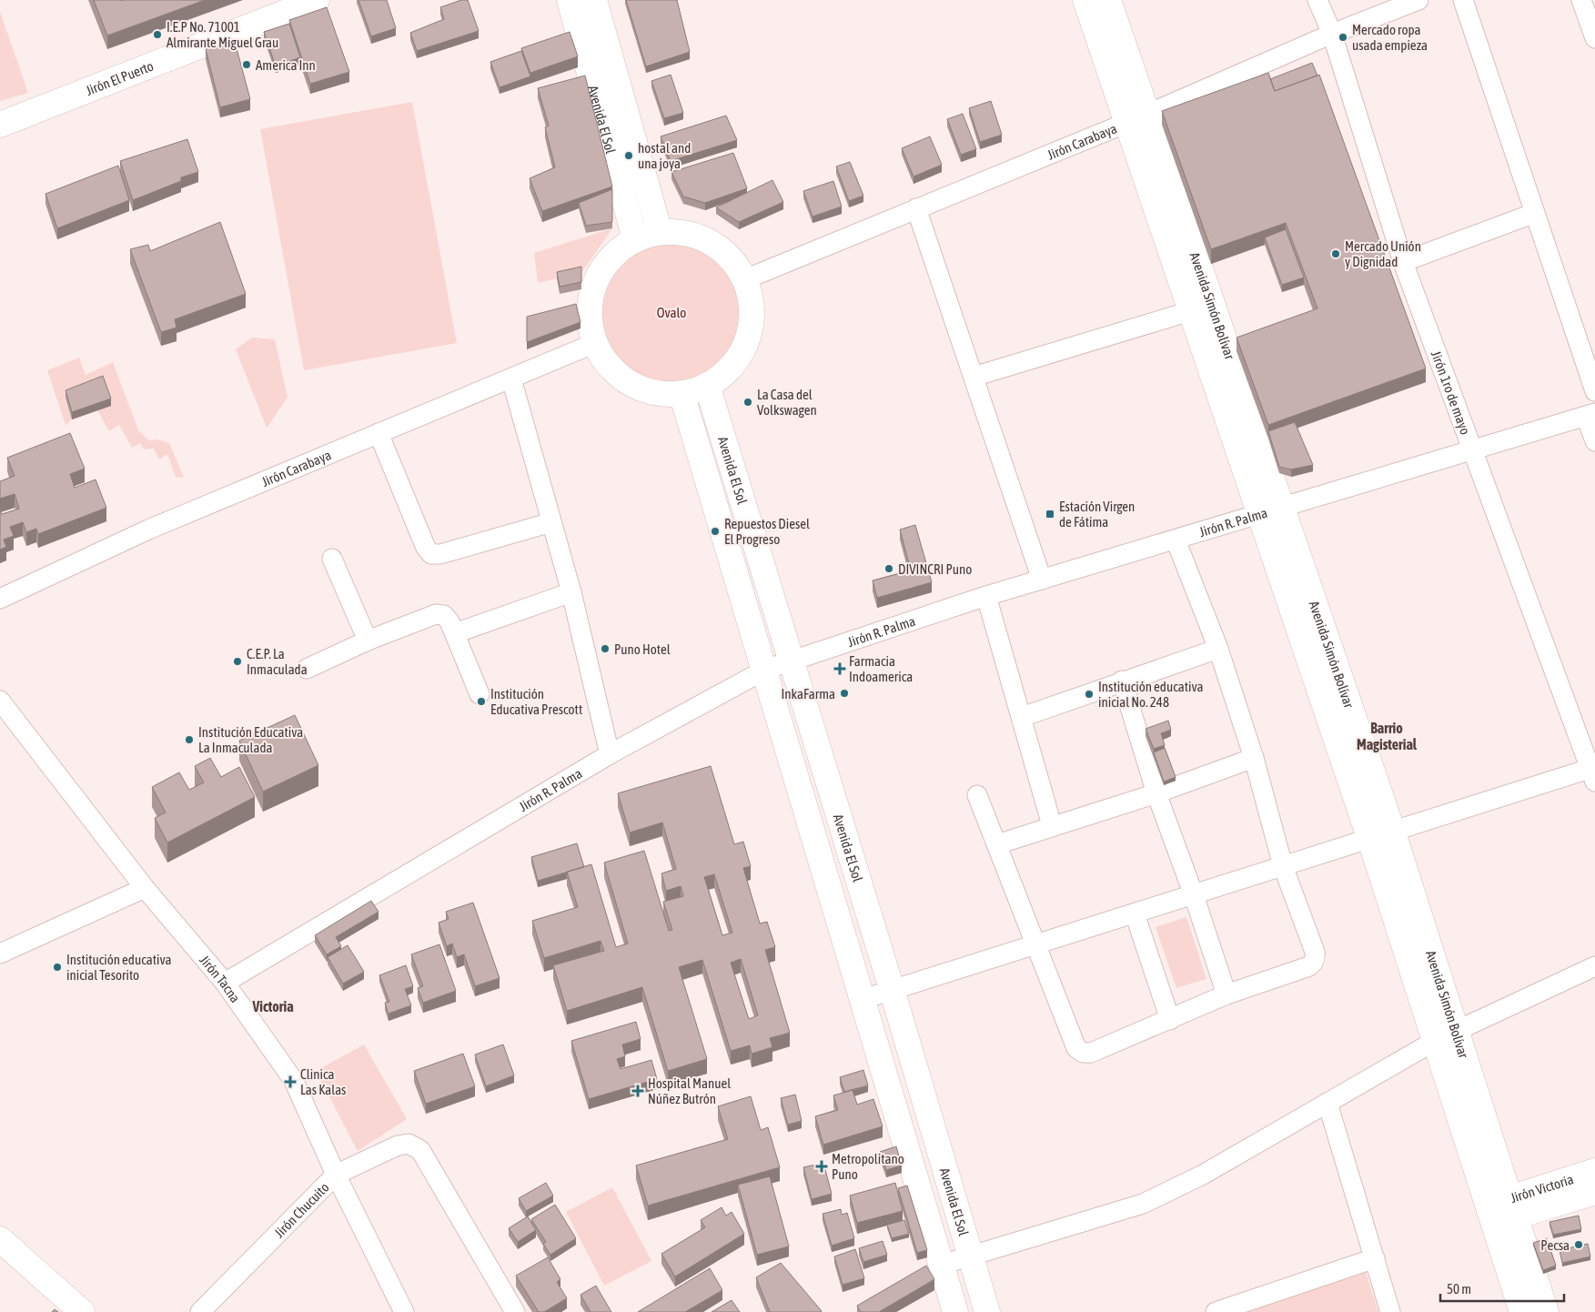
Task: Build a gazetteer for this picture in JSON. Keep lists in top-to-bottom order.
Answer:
{
  "streets": {
    "main road": [
      "Jirón El Puerto",
      "Avenida El Sol",
      "Avenida Simón Bolívar",
      "Jirón Victoria"
    ],
    "street": [
      "Jirón Carabaya",
      "Jirón 1ro de mayo",
      "Jirón R. Palma",
      "Jirón Tacna",
      "Jirón Chucuito"
    ]
  },
  "crossings": [
    ["Avenida El Sol", "Jirón Carabaya"],
    ["Avenida El Sol", "Jirón R. Palma"],
    ["Jirón Carabaya", "Avenida Simón Bolívar"],
    ["Jirón Carabaya", "Jirón 1ro de mayo"],
    ["Avenida Simón Bolívar", "Jirón R. Palma"],
    ["Avenida Simón Bolívar", "Jirón Victoria"],
    ["Jirón 1ro de mayo", "Jirón R. Palma"],
    ["Jirón R. Palma", "Jirón Tacna"],
    ["Jirón Tacna", "Jirón Chucuito"]
  ],
  "districts": ["Barrio Magisterial", "Victoria"],
  "parks": ["Ovalo"],
  "places": {
    "other": [
      "I.E.P No. 71001 Almirante Miguel Grau",
      "Mercado ropa usada empieza",
      "America Inn",
      "hostal and una joya",
      "Mercado Unión y Dignidad",
      "La Casa del Volkswagen",
      "Repuestos Diesel El Progreso",
      "DIVINCRI Puno",
      "Puno Hotel",
      "C.E.P. La Inmaculada",
      "InkaFarma",
      "Institución educativa inicial No. 248",
      "Institución Educativa Prescott",
      "Institución Educativa La Inmaculada",
      "Institución educativa inicial Tesorito",
      "Pecsa"
    ],
    "transit": ["Estación Virgen de Fátima"],
    "health": [
      "Farmacia Indoamerica",
      "Clinica Las Kalas",
      "Hospital Manuel Núñez Butrón",
      "Metropolitano Puno"
    ]
  },
  "scale_bar": "50 m"
}
